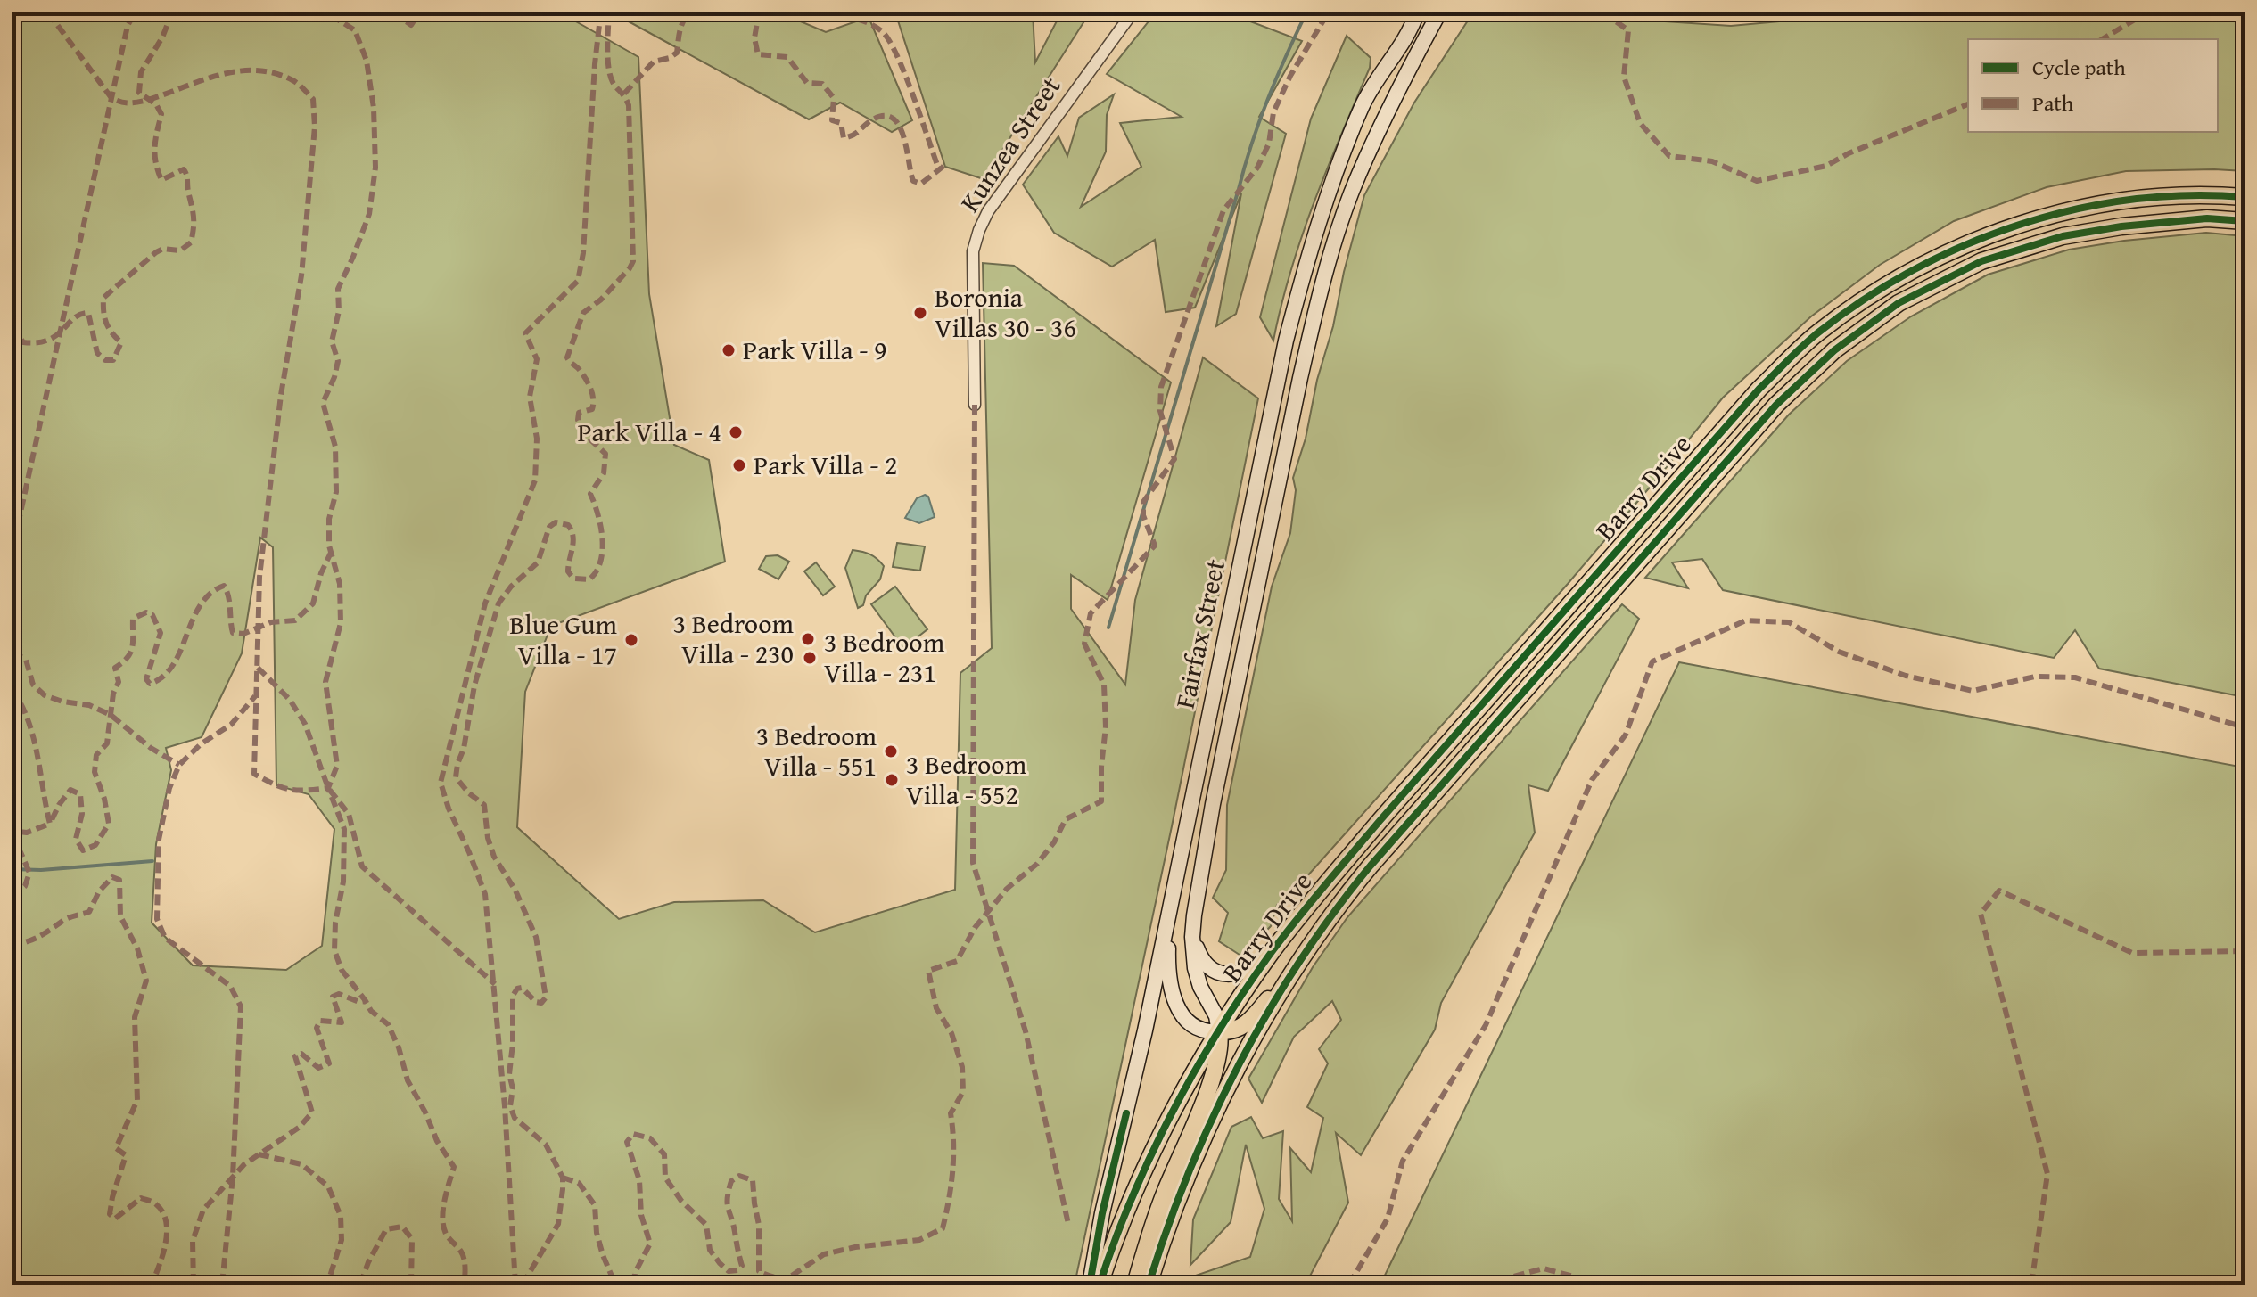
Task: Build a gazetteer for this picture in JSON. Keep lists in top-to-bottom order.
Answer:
{
  "streets": {
    "main road": ["Barry Drive", "Fairfax Street"],
    "street": ["Kunzea Street"]
  },
  "crossings": [
    ["Barry Drive", "Fairfax Street"]
  ],
  "places": [
    "Boronia Villas 30 - 36",
    "Park Villa - 9",
    "Park Villa - 4",
    "Park Villa - 2",
    "3 Bedroom Villa - 230",
    "Blue Gum Villa - 17",
    "3 Bedroom Villa - 231",
    "3 Bedroom Villa - 551",
    "3 Bedroom Villa - 552"
  ],
  "legend": ["Cycle path", "Path"]
}
